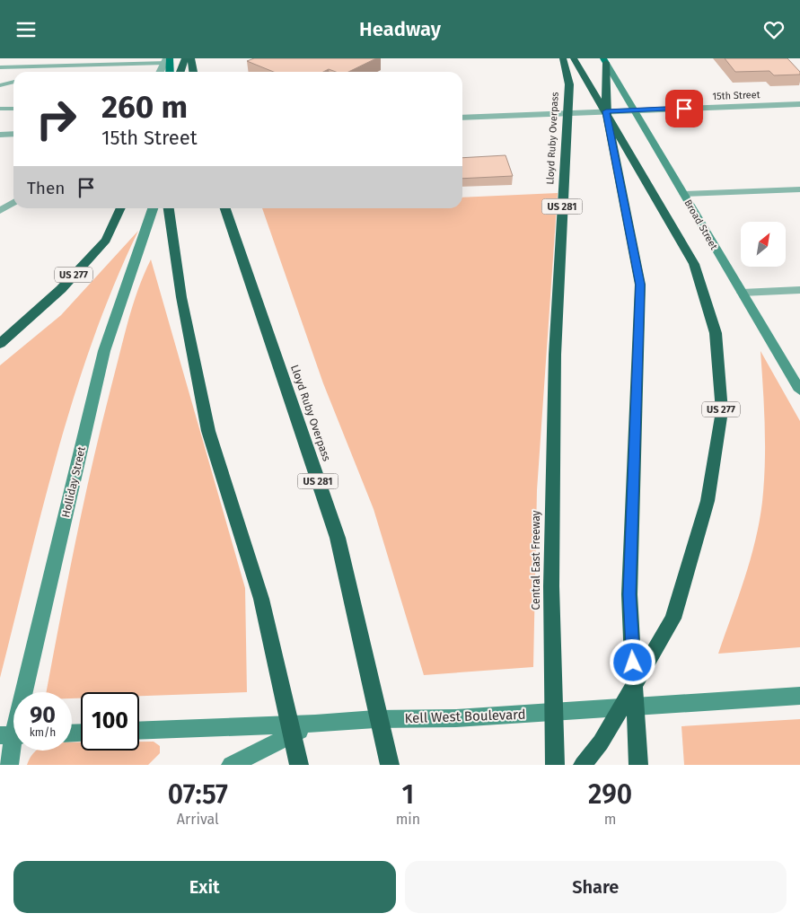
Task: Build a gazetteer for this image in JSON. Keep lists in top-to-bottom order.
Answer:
{
  "streets": {
    "highway": [
      "Lloyd Ruby Overpass",
      "US 281",
      "US 277",
      "Central East Freeway"
    ],
    "main road": ["Broad Street", "Holliday Street", "Kell West Boulevard"],
    "street": ["15th Street"]
  },
  "crossings": [
    ["15th Street", "Broad Street"],
    ["Lloyd Ruby Overpass", "Central East Freeway"]
  ],
  "north": "top right",
  "page": {
    "header": "Headway",
    "turn": ["260 m", "15th Street"],
    "then": "Then",
    "speed": "90 km/h",
    "limit": "100",
    "eta": [
      "07:57",
      "Arrival",
      "1",
      "min",
      "290",
      "m"
    ],
    "buttons": ["Exit", "Share"]
  }
}
